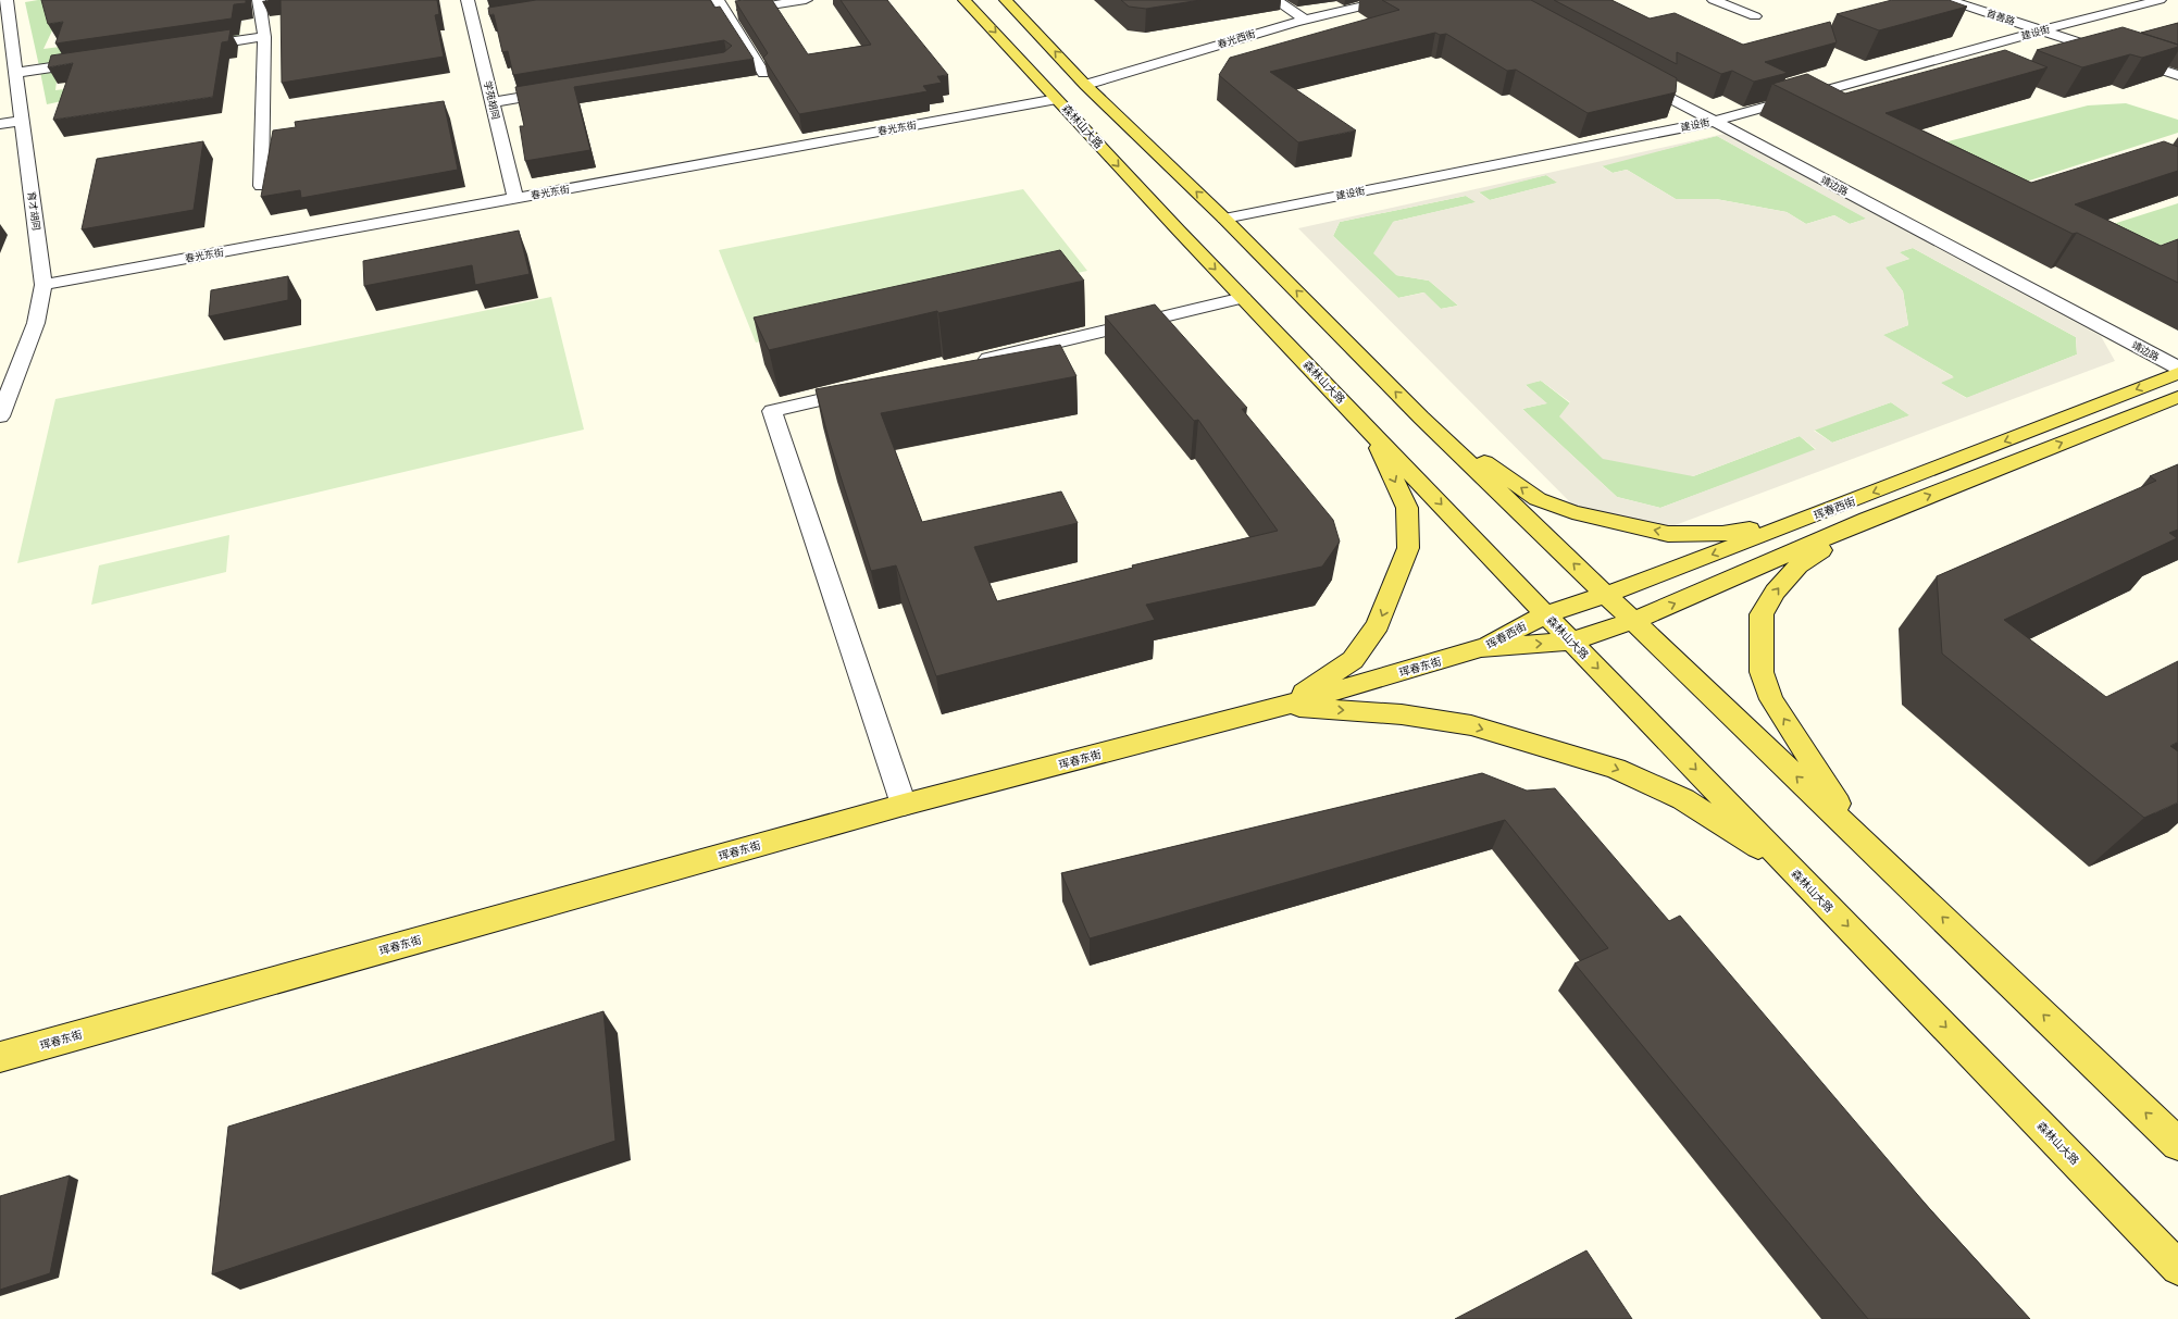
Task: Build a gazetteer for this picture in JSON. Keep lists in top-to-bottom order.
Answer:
{
  "streets": {
    "main road": ["森林山大路", "珲春西街", "珲春东街"],
    "street": [
      "首善路",
      "建设街",
      "春光西街",
      "学苑胡同",
      "春光东街",
      "靖边路",
      "育才胡同"
    ]
  },
  "crossings": [
    ["首善路", "建设街"],
    ["建设街", "靖边路"],
    ["学苑胡同", "春光东街"],
    ["森林山大路", "春光东街"],
    ["森林山大路", "珲春西街"],
    ["春光东街", "育才胡同"],
    ["珲春西街", "珲春东街"]
  ]
}
